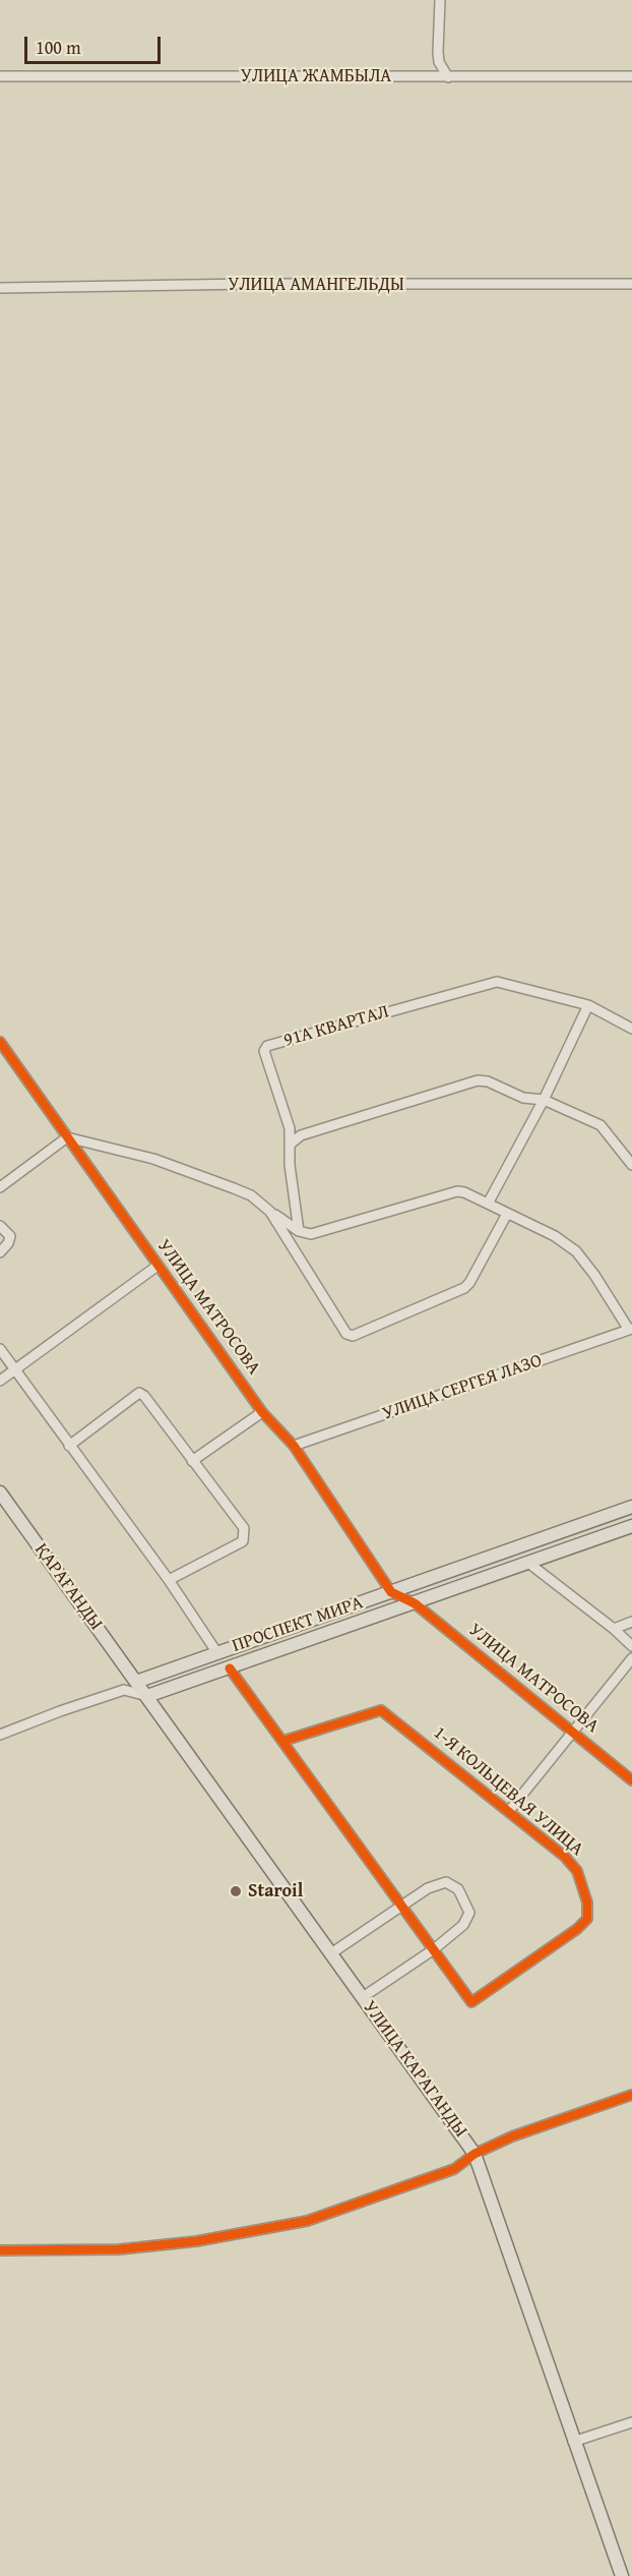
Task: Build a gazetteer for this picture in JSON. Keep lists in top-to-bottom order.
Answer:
{
  "streets": {
    "main road": ["ҚАРАҒАНДЫ", "ПРОСПЕКТ МИРА", "УЛИЦА КАРАГАНДЫ"],
    "street": [
      "УЛИЦА ЖАМБЫЛА",
      "УЛИЦА АМАНГЕЛЬДЫ",
      "91А КВАРТАЛ",
      "УЛИЦА МАТРОСОВА",
      "УЛИЦА СЕРГЕЯ ЛАЗО",
      "1-Я КОЛЬЦЕВАЯ УЛИЦА"
    ]
  },
  "crossings": [
    ["УЛИЦА МАТРОСОВА", "УЛИЦА СЕРГЕЯ ЛАЗО"],
    ["УЛИЦА МАТРОСОВА", "ПРОСПЕКТ МИРА"],
    ["ҚАРАҒАНДЫ", "ПРОСПЕКТ МИРА"],
    ["ҚАРАҒАНДЫ", "УЛИЦА КАРАГАНДЫ"],
    ["ПРОСПЕКТ МИРА", "1-Я КОЛЬЦЕВАЯ УЛИЦА"],
    ["ПРОСПЕКТ МИРА", "УЛИЦА КАРАГАНДЫ"]
  ],
  "places": ["Staroil"],
  "scale_bar": "100 m"
}
